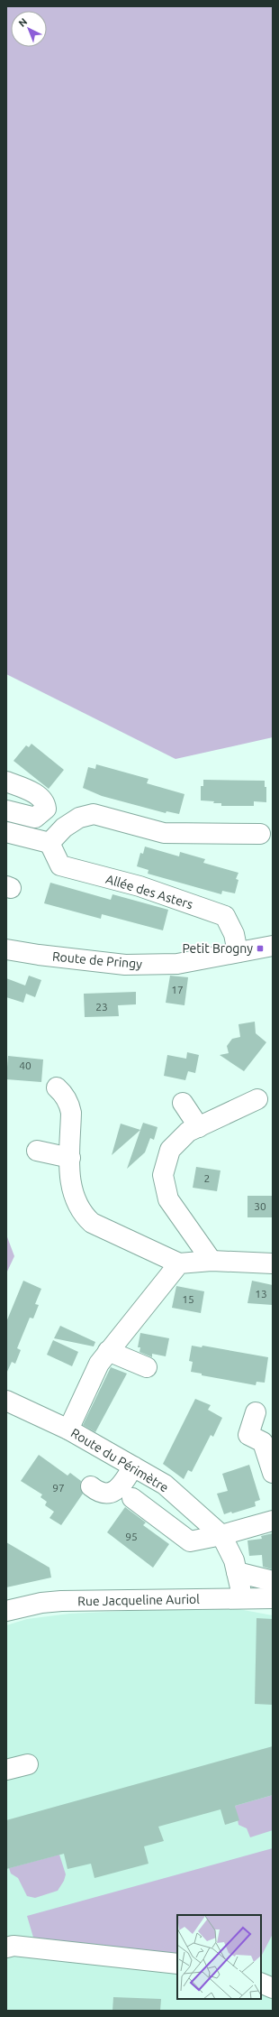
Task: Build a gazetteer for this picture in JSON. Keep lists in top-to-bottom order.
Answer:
{
  "streets": {
    "street": [
      "Allée des Asters",
      "Route de Pringy",
      "Route du Périmètre",
      "Rue Jacqueline Auriol"
    ]
  },
  "crossings": [
    ["Allée des Asters", "Route de Pringy"],
    ["Route du Périmètre", "Rue Jacqueline Auriol"]
  ],
  "places": {
    "transit": ["Petit Brogny"]
  },
  "house_numbers": [
    "17",
    "23",
    "40",
    "2",
    "30",
    "13",
    "15",
    "97",
    "95"
  ],
  "north": "top left"
}
